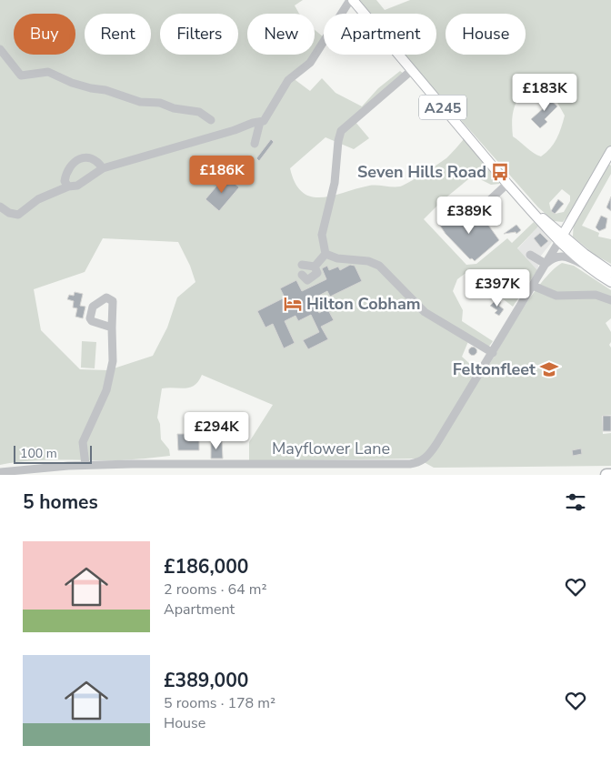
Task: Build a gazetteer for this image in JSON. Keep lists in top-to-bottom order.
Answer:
{
  "streets": {
    "main road": ["A245"],
    "lane": ["Mayflower Lane"]
  },
  "places": {
    "bus stop": ["Seven Hills Road"],
    "hotel": ["Hilton Cobham"],
    "school or university": ["Feltonfleet"]
  },
  "scale_bar": "100 m",
  "page": {
    "chip": [
      "Buy",
      "Rent",
      "Filters",
      "New",
      "Apartment",
      "House"
    ],
    "price": [
      "£183K",
      "£186K",
      "£389K",
      "£397K",
      "£294K"
    ],
    "scale": "100 m",
    "heading": "5 homes",
    "list": [
      {
        "name": "£186,000",
        "note": "2 rooms · 64 m² · Apartment"
      },
      {
        "name": "£389,000",
        "note": "5 rooms · 178 m² · House"
      }
    ]
  }
}
